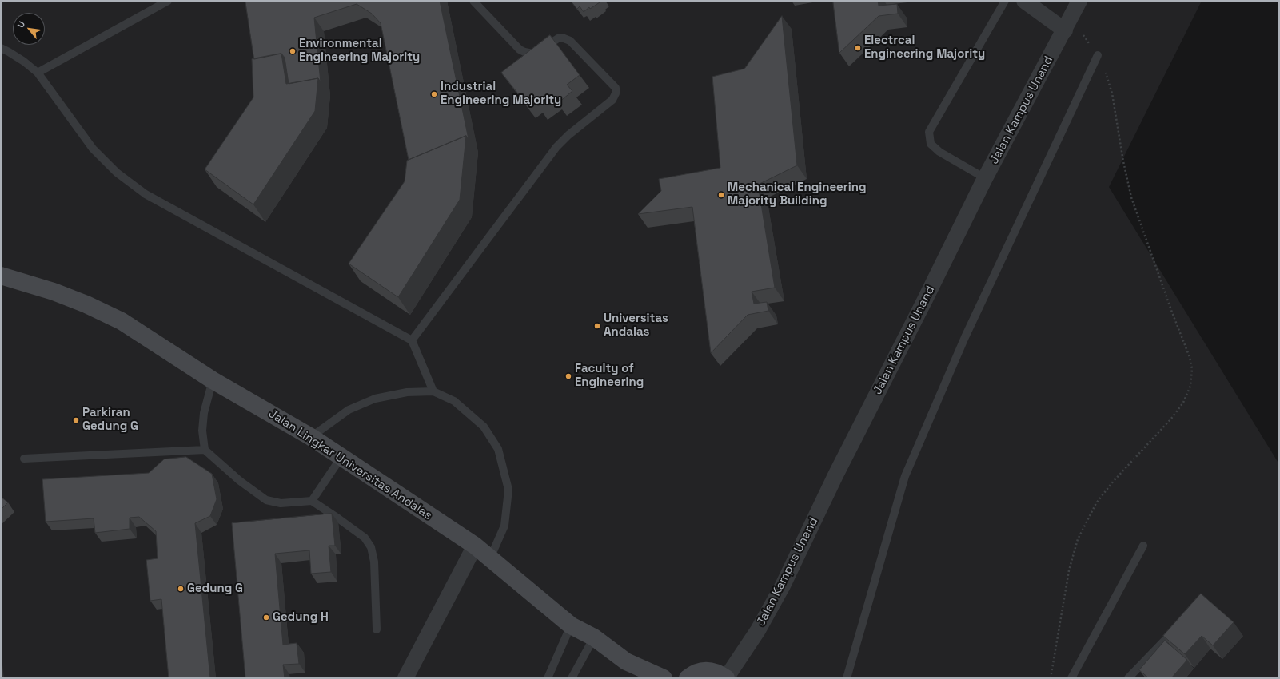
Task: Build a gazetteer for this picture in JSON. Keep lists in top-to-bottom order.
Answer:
{
  "streets": {
    "street": ["Jalan Kampus Unand", "Jalan Lingkar Universitas Andalas"]
  },
  "places": [
    "Electrcal Engineering Majority",
    "Environmental Engineering Majority",
    "Industrial Engineering Majority",
    "Mechanical Engineering Majority Building",
    "Universitas Andalas",
    "Faculty of Engineering",
    "Parkiran Gedung G",
    "Gedung G",
    "Gedung H"
  ],
  "north": "top left"
}
